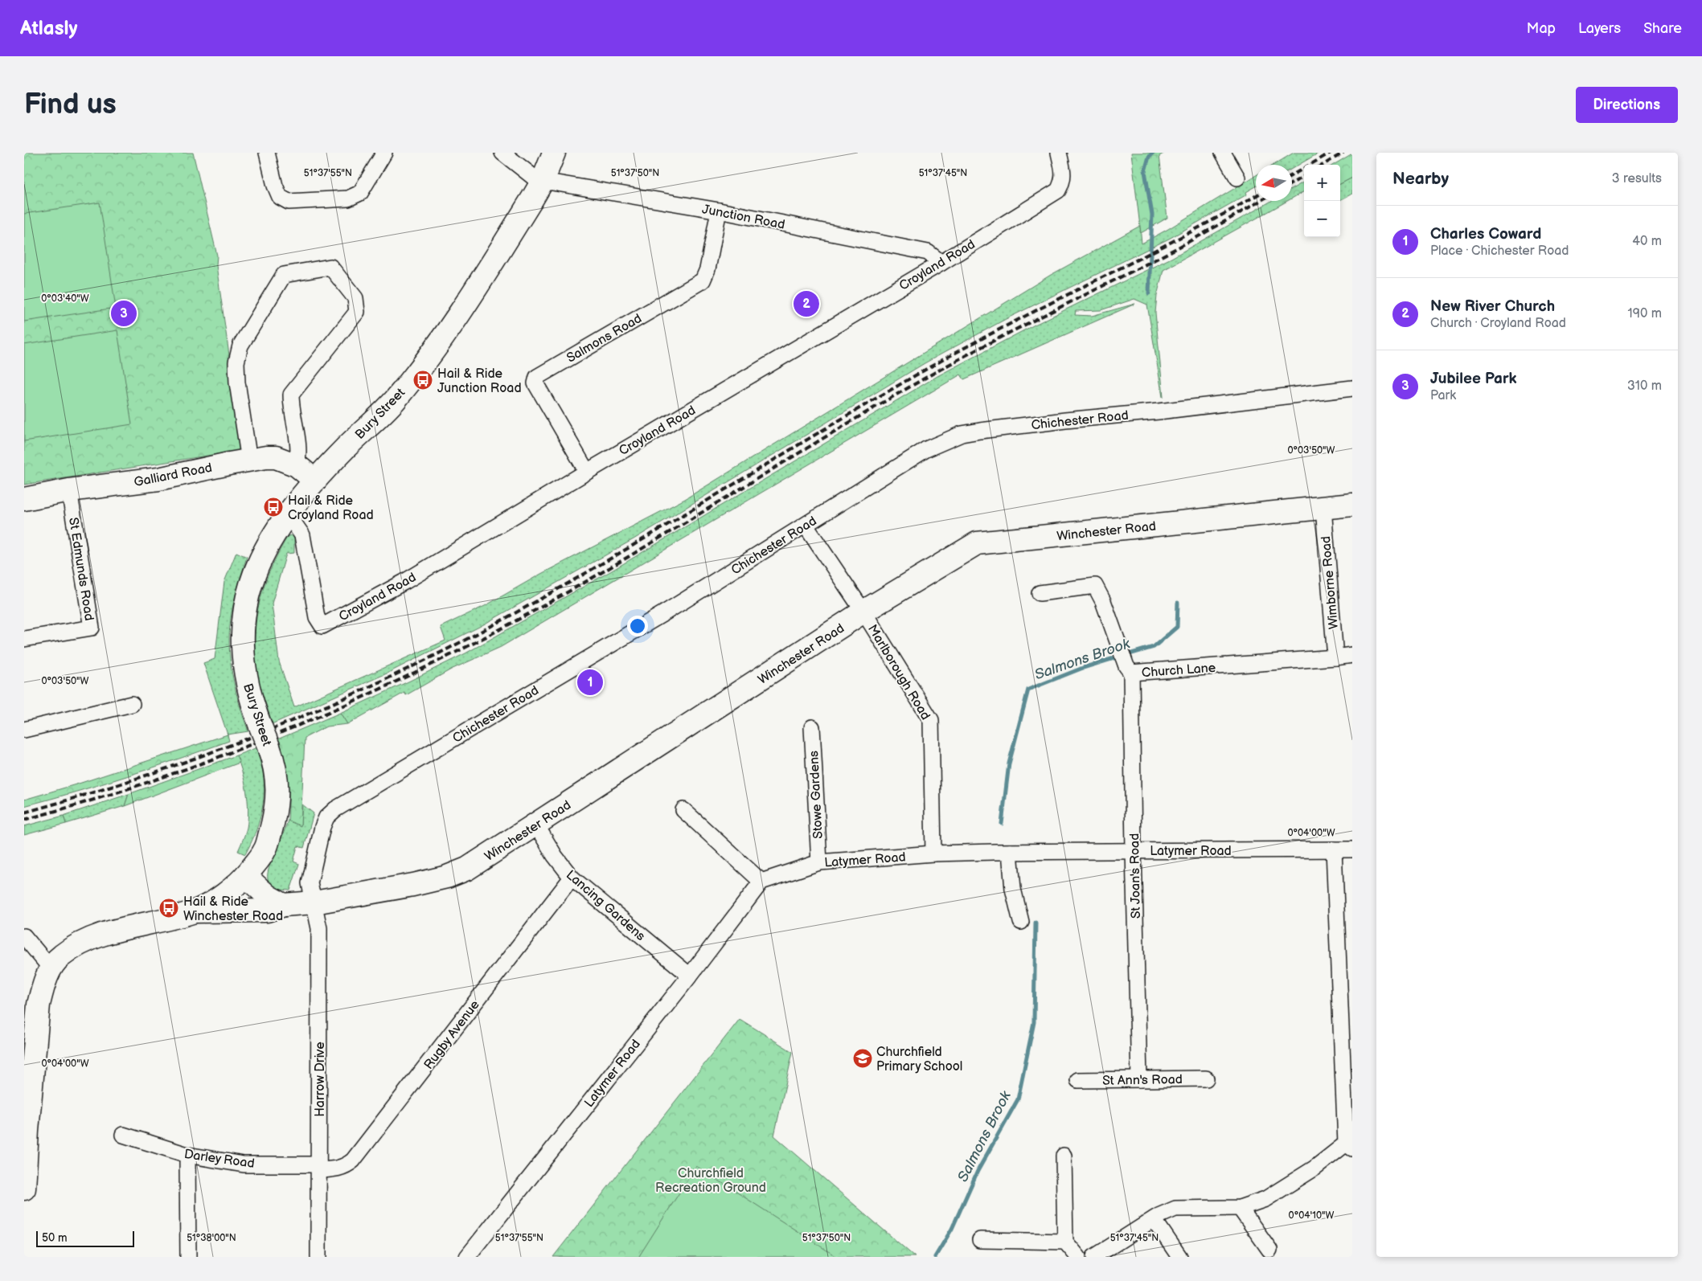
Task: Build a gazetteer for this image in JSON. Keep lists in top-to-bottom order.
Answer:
{
  "streets": {
    "street": [
      "Junction Road",
      "Croyland Road",
      "Salmons Road",
      "Bury Street",
      "Chichester Road",
      "Galliard Road",
      "Winchester Road",
      "St Edmunds Road",
      "Wimborne Road",
      "Church Lane",
      "Marlborough Road",
      "Stowe Gardens",
      "Latymer Road",
      "St Joan's Road",
      "Lancing Gardens",
      "Rugby Avenue",
      "Harrow Drive",
      "St Ann's Road",
      "Darley Road"
    ]
  },
  "crossings": [
    ["Junction Road", "Croyland Road"],
    ["Junction Road", "Salmons Road"],
    ["Junction Road", "Bury Street"],
    ["Croyland Road", "Salmons Road"],
    ["Croyland Road", "Bury Street"],
    ["Bury Street", "Galliard Road"],
    ["Bury Street", "Winchester Road"],
    ["Chichester Road", "Winchester Road"],
    ["Chichester Road", "Marlborough Road"],
    ["Chichester Road", "Harrow Drive"],
    ["Galliard Road", "St Edmunds Road"],
    ["Winchester Road", "Wimborne Road"],
    ["Winchester Road", "Marlborough Road"],
    ["Winchester Road", "Lancing Gardens"],
    ["Winchester Road", "Harrow Drive"],
    ["Wimborne Road", "Church Lane"],
    ["Church Lane", "St Joan's Road"],
    ["Marlborough Road", "Latymer Road"],
    ["Stowe Gardens", "Latymer Road"],
    ["Latymer Road", "St Joan's Road"],
    ["Latymer Road", "Lancing Gardens"],
    ["St Joan's Road", "St Ann's Road"],
    ["Lancing Gardens", "Rugby Avenue"],
    ["Rugby Avenue", "Harrow Drive"],
    ["Rugby Avenue", "Darley Road"],
    ["Harrow Drive", "Darley Road"]
  ],
  "water": ["Salmons Brook"],
  "parks": ["Churchfield Recreation Ground"],
  "places": {
    "bus stop": ["Hail & Ride Junction Road", "Hail & Ride Croyland Road", "Hail & Ride Winchester Road"],
    "school or university": ["Churchfield Primary School"]
  },
  "scale_bar": "50 m",
  "north": "left",
  "page": {
    "header": "Atlasly",
    "nav": ["Map", "Layers", "Share"],
    "buttons": "Directions",
    "title": "Find us",
    "heading": ["Nearby", "3 results"],
    "map_buttons": ["+", "−"],
    "list": [
      {
        "mark": "1",
        "name": "Charles Coward",
        "note": "Place · Chichester Road",
        "value": "40 m"
      },
      {
        "mark": "2",
        "name": "New River Church",
        "note": "Church · Croyland Road",
        "value": "190 m"
      },
      {
        "mark": "3",
        "name": "Jubilee Park",
        "note": "Park",
        "value": "310 m"
      }
    ],
    "pins": ["2", "3", "1"],
    "scale": "50 m"
  },
  "coordinates": [
    "51°37'55\"N",
    "51°37'50\"N",
    "51°37'45\"N",
    "0°03'40\"W",
    "0°03'50\"W",
    "0°04'00\"W",
    "0°04'10\"W",
    "51°38'00\"N"
  ]
}
